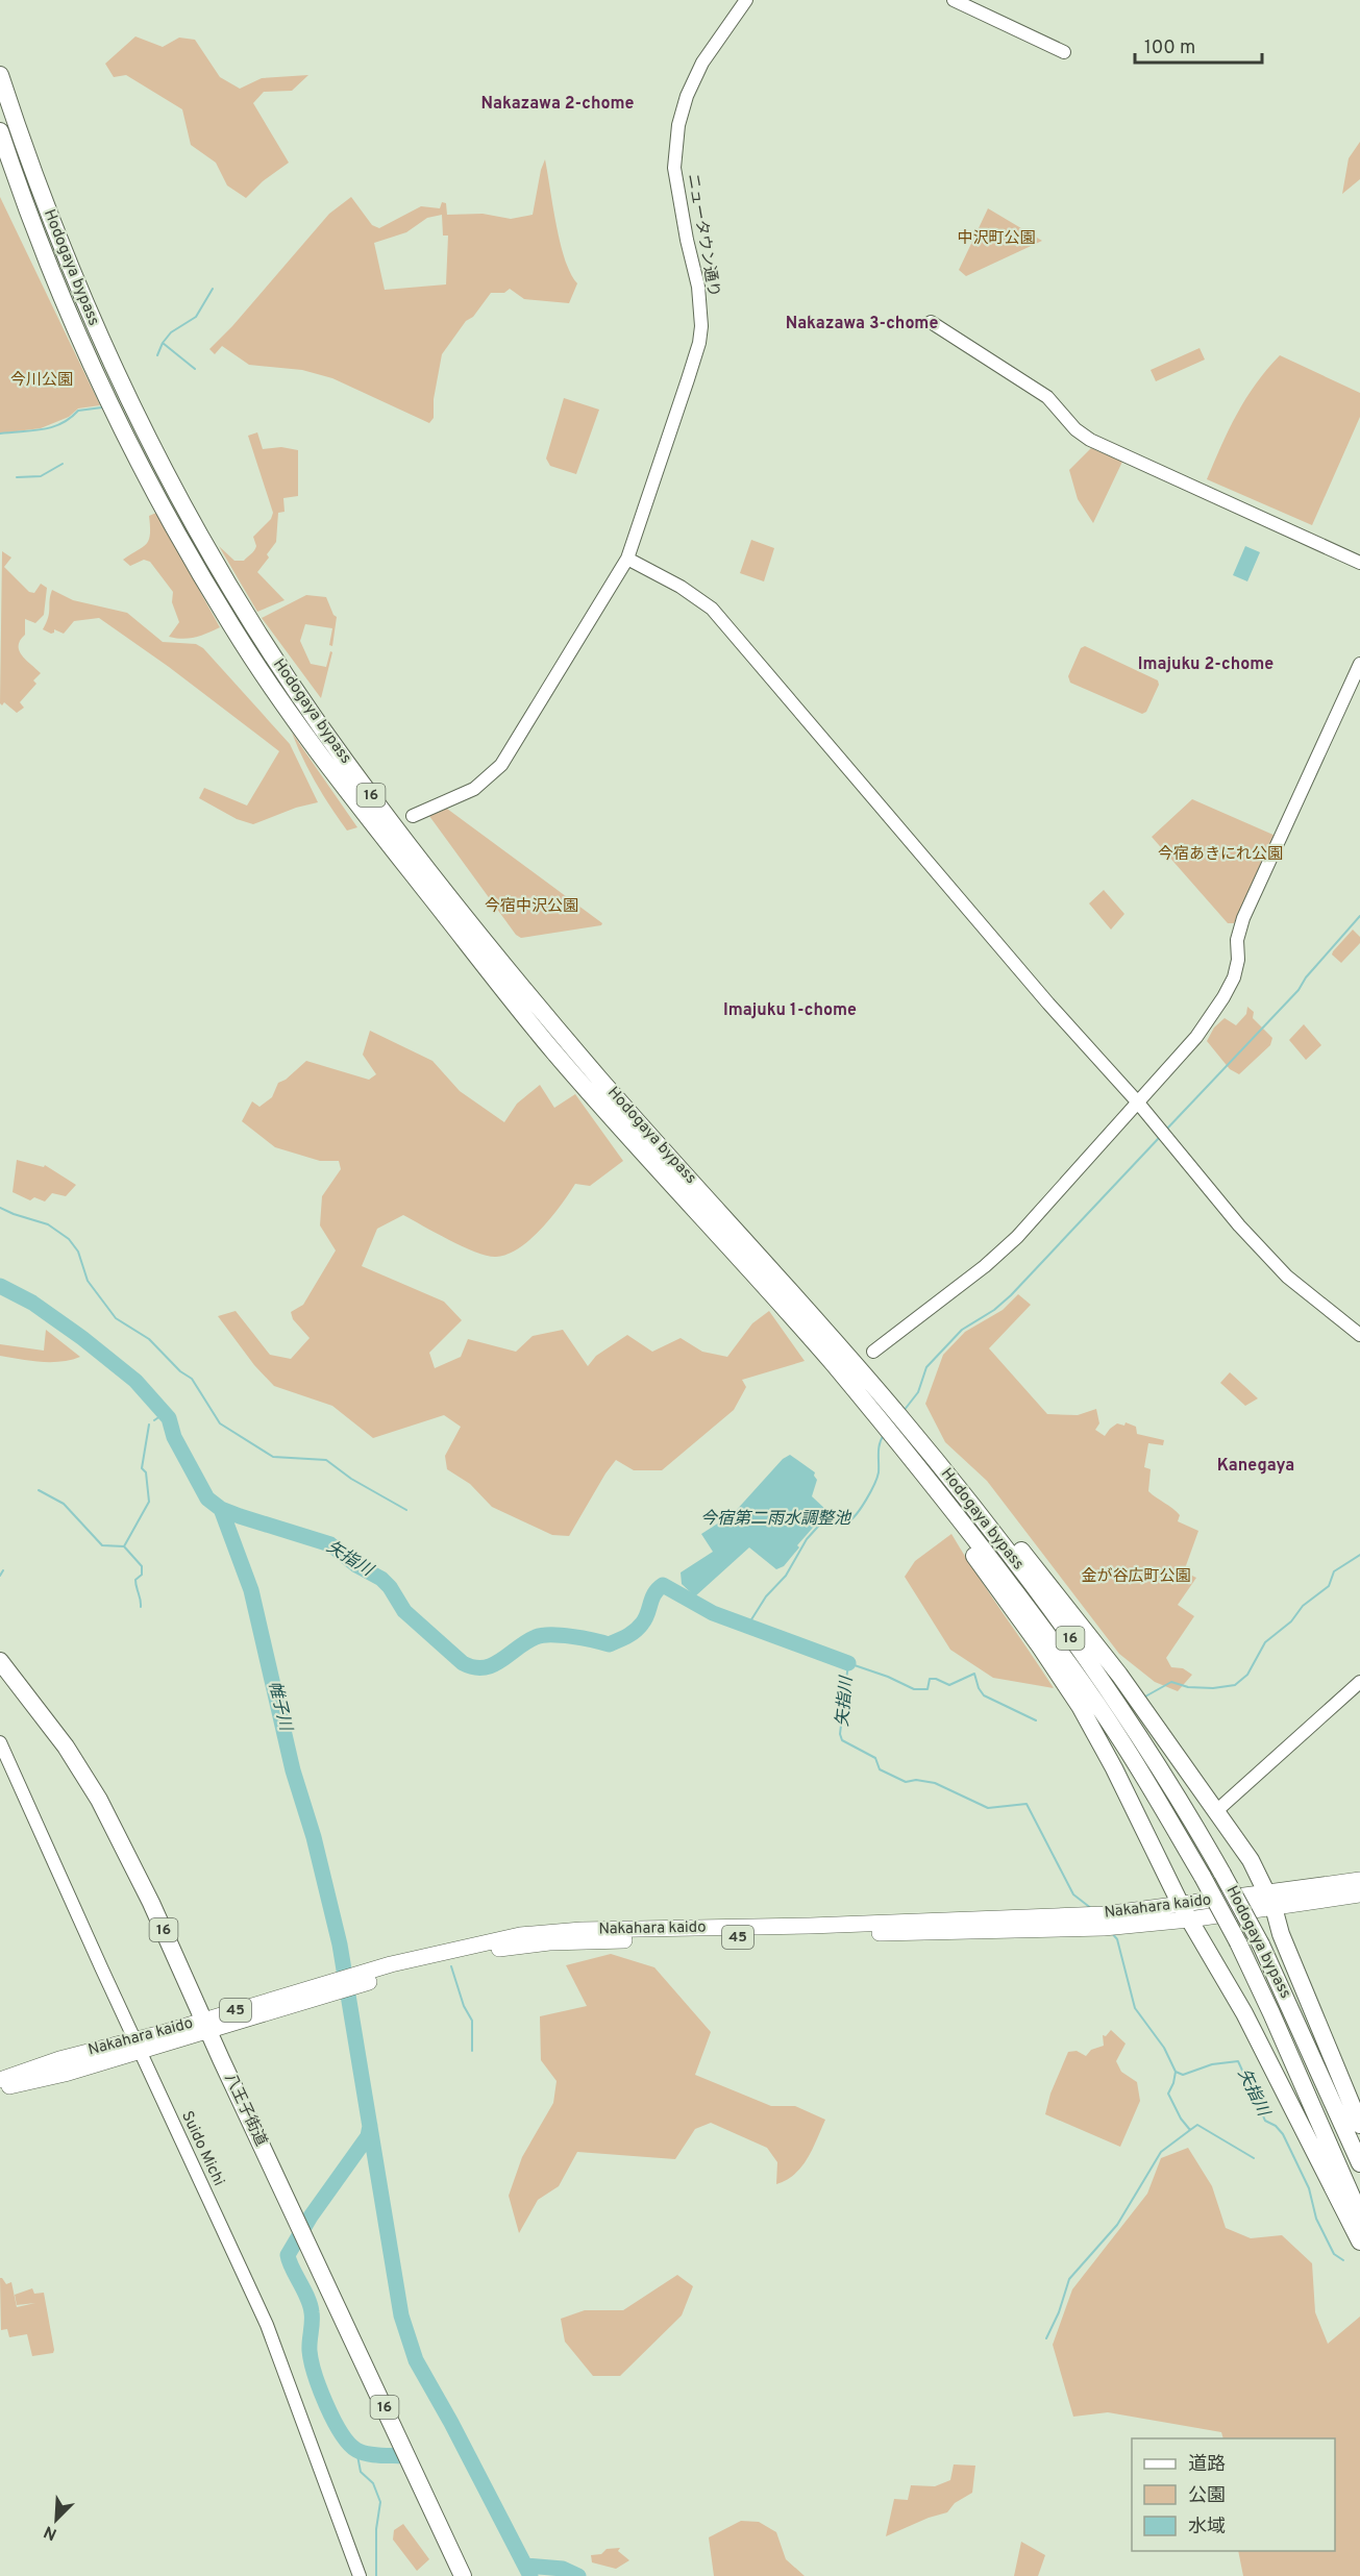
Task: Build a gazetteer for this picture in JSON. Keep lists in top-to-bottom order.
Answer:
{
  "streets": {
    "highway": ["Hodogaya bypass", "16", "八王子街道"],
    "main road": ["Nakahara kaido", "45"],
    "street": ["ニュータウン通り", "Suido Michi"]
  },
  "crossings": [
    ["Nakahara kaido", "八王子街道"],
    ["Nakahara kaido", "Suido Michi"]
  ],
  "districts": [
    "Nakazawa 2-chome",
    "Nakazawa 3-chome",
    "Imajuku 2-chome",
    "Imajuku 1-chome",
    "Kanegaya"
  ],
  "water": ["今宿第二雨水調整池", "矢指川", "帷子川"],
  "parks": [
    "中沢町公園",
    "今川公園",
    "今宿あきにれ公園",
    "今宿中沢公園",
    "金が谷広町公園"
  ],
  "legend": ["道路", "公園", "水域"],
  "scale_bar": "100 m",
  "north": "bottom left"
}
